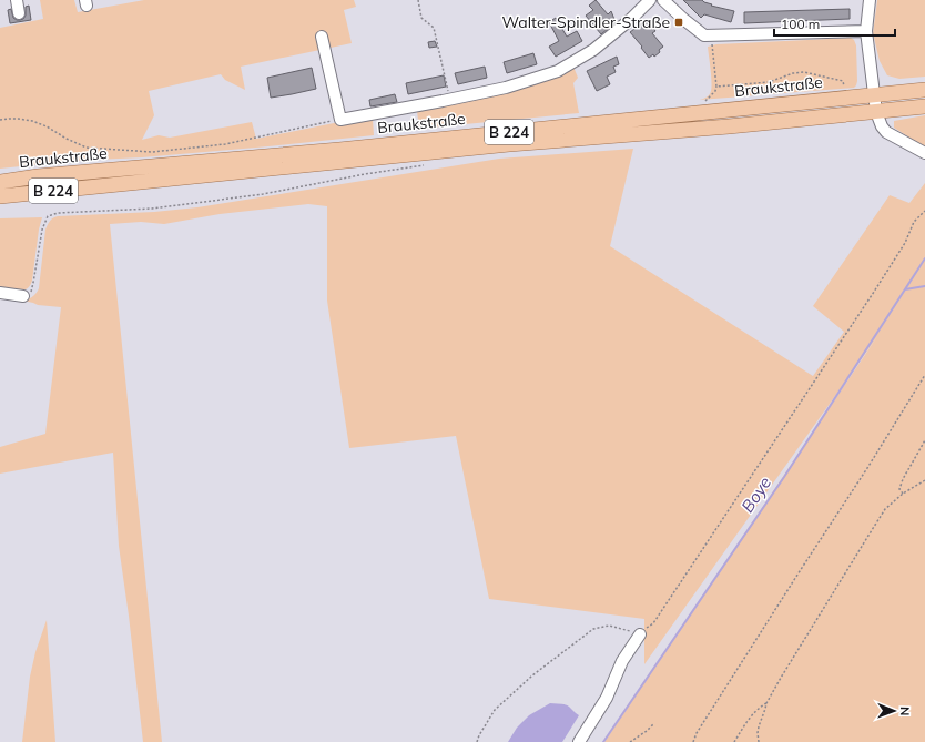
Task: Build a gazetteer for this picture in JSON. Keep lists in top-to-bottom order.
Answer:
{
  "streets": {
    "main road": ["Braukstraße", "B 224"]
  },
  "water": ["Boye"],
  "places": {
    "transit": ["Walter-Spindler-Straße"]
  },
  "scale_bar": "100 m",
  "north": "right"
}
